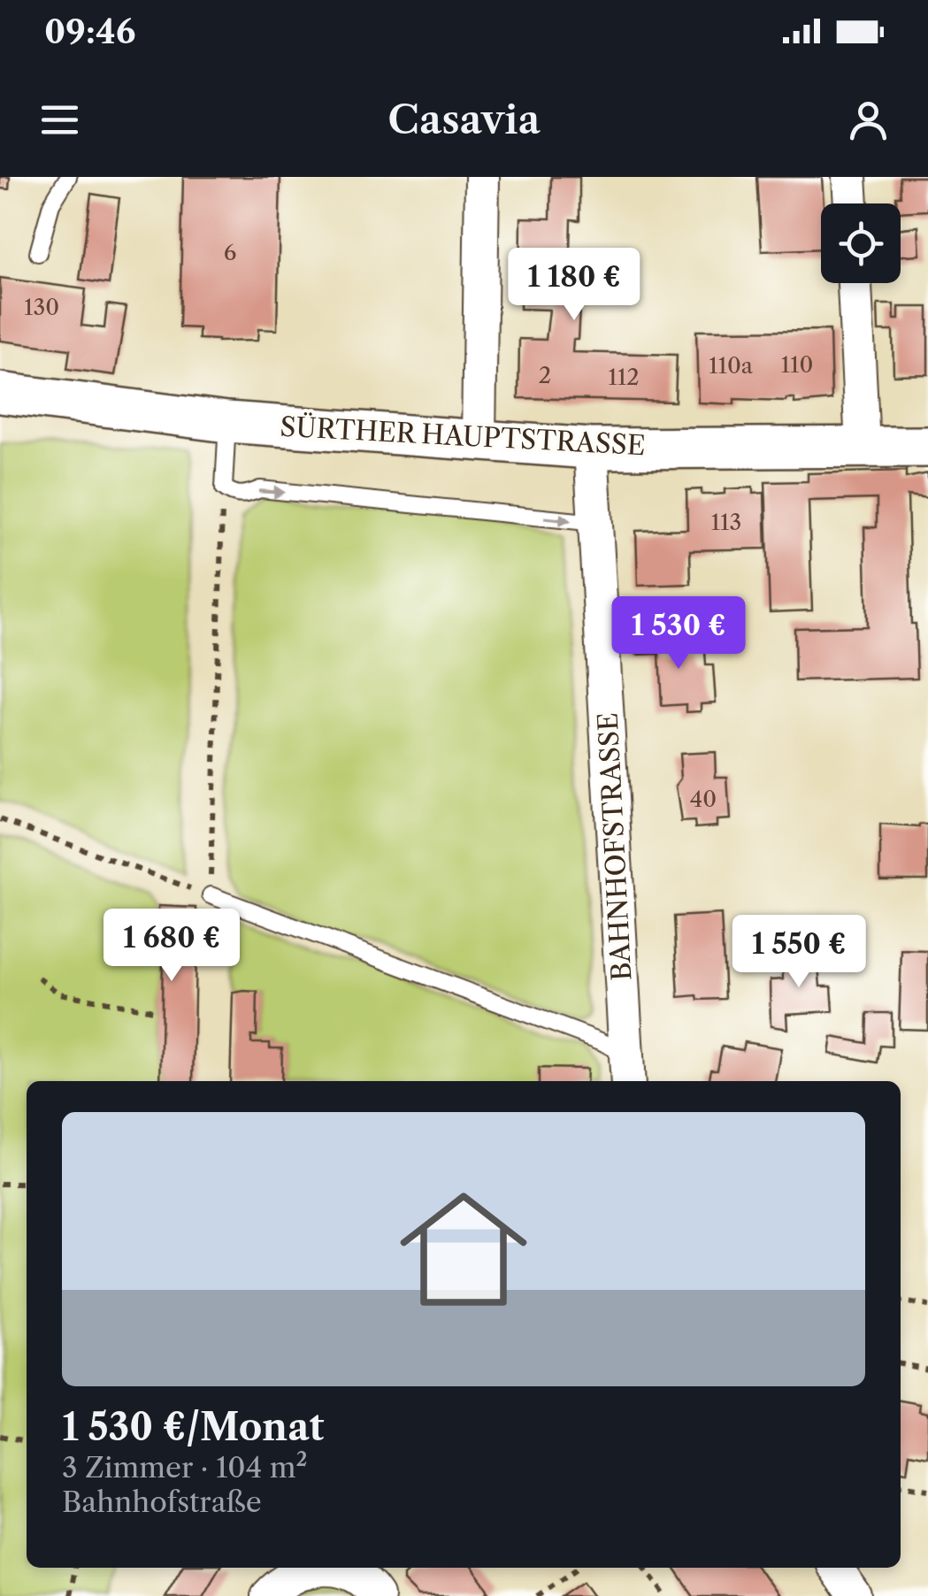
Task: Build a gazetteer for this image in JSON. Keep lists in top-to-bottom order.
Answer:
{
  "streets": {
    "street": ["SÜRTHER HAUPTSTRASSE", "BAHNHOFSTRASSE"]
  },
  "crossings": [
    ["SÜRTHER HAUPTSTRASSE", "BAHNHOFSTRASSE"]
  ],
  "house_numbers": [
    "6",
    "130",
    "110",
    "110a",
    "2",
    "112",
    "113",
    "40"
  ],
  "page": {
    "status": "09:46",
    "header": "Casavia",
    "price": [
      "1 180 €",
      "1 530 €",
      "1 680 €",
      "1 550 €"
    ],
    "list": [
      {
        "name": "1 530 €/Monat",
        "note": "3 Zimmer · 104 m² · Bahnhofstraße"
      }
    ]
  }
}
